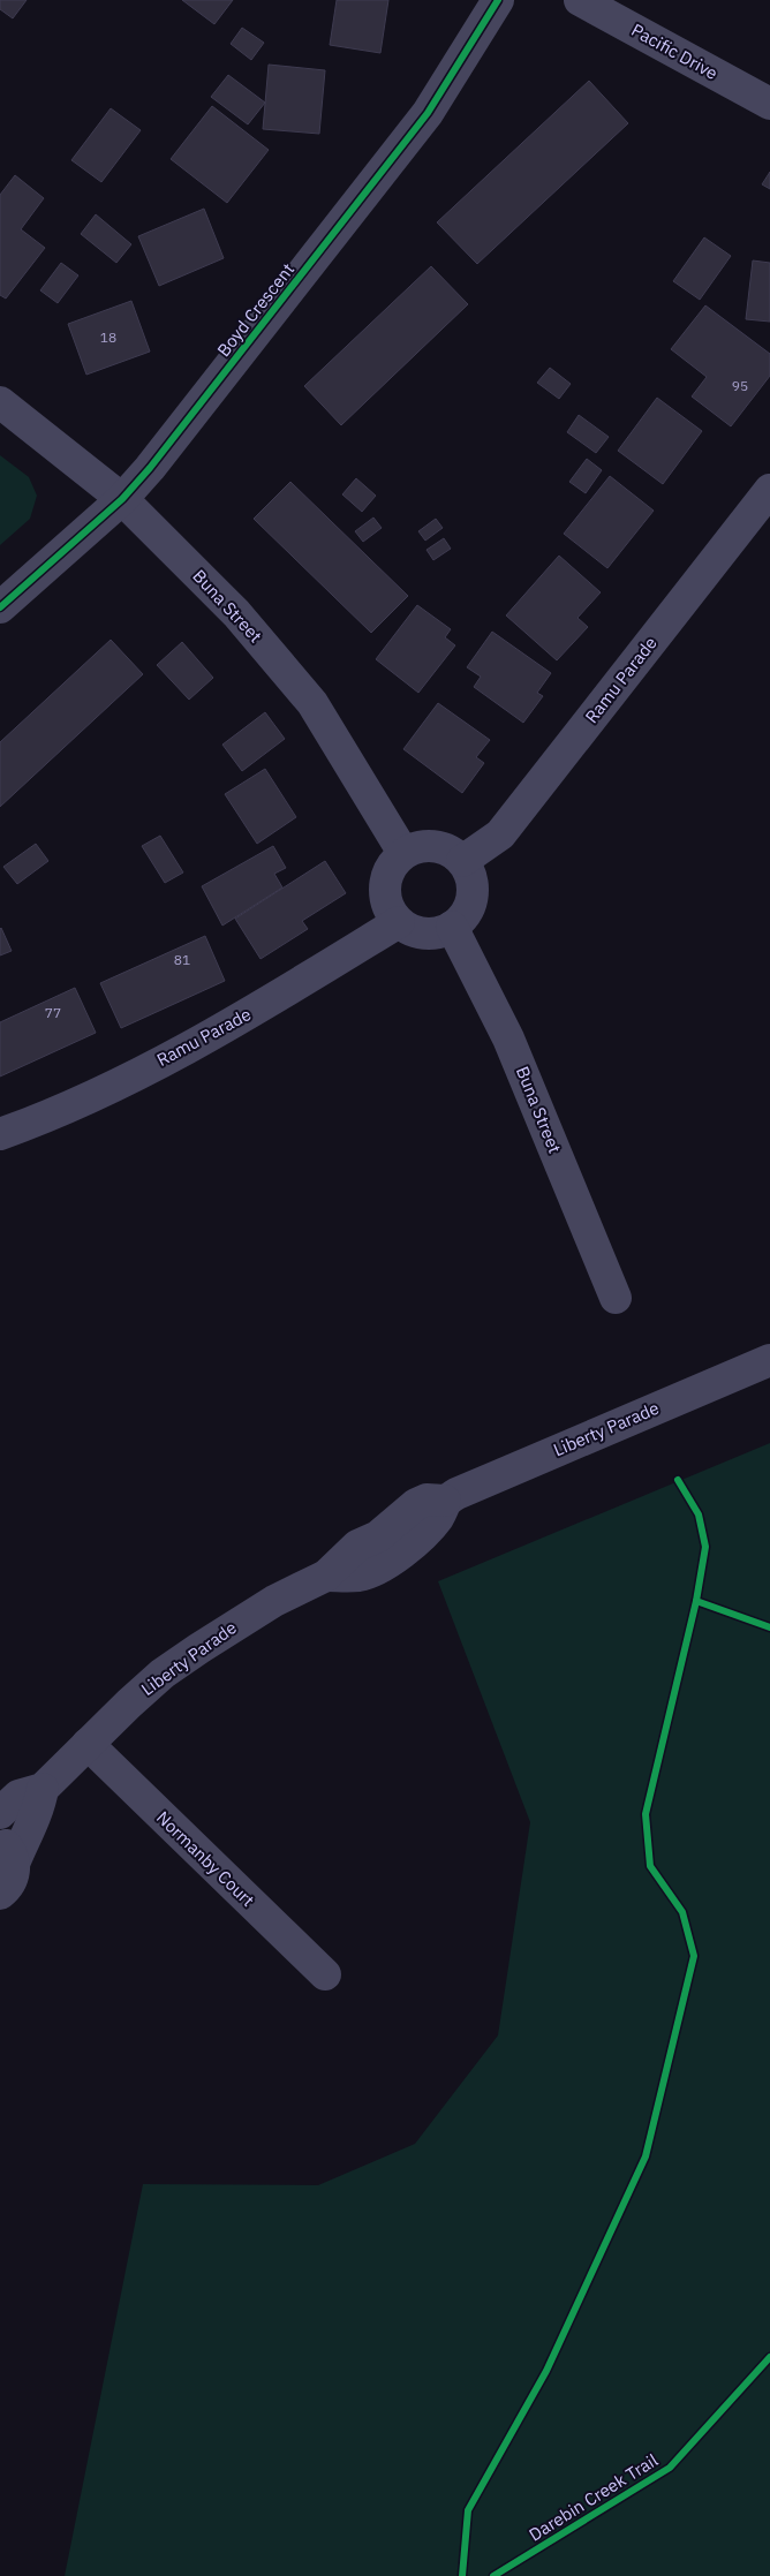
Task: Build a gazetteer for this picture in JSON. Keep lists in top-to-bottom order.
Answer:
{
  "streets": {
    "street": [
      "Pacific Drive",
      "Boyd Crescent",
      "Buna Street",
      "Ramu Parade",
      "Liberty Parade",
      "Normanby Court"
    ],
    "cycle path": ["Darebin Creek Trail"]
  },
  "crossings": [
    ["Boyd Crescent", "Buna Street"],
    ["Buna Street", "Ramu Parade"],
    ["Liberty Parade", "Normanby Court"]
  ],
  "house_numbers": [
    "18",
    "95",
    "81",
    "77"
  ]
}
